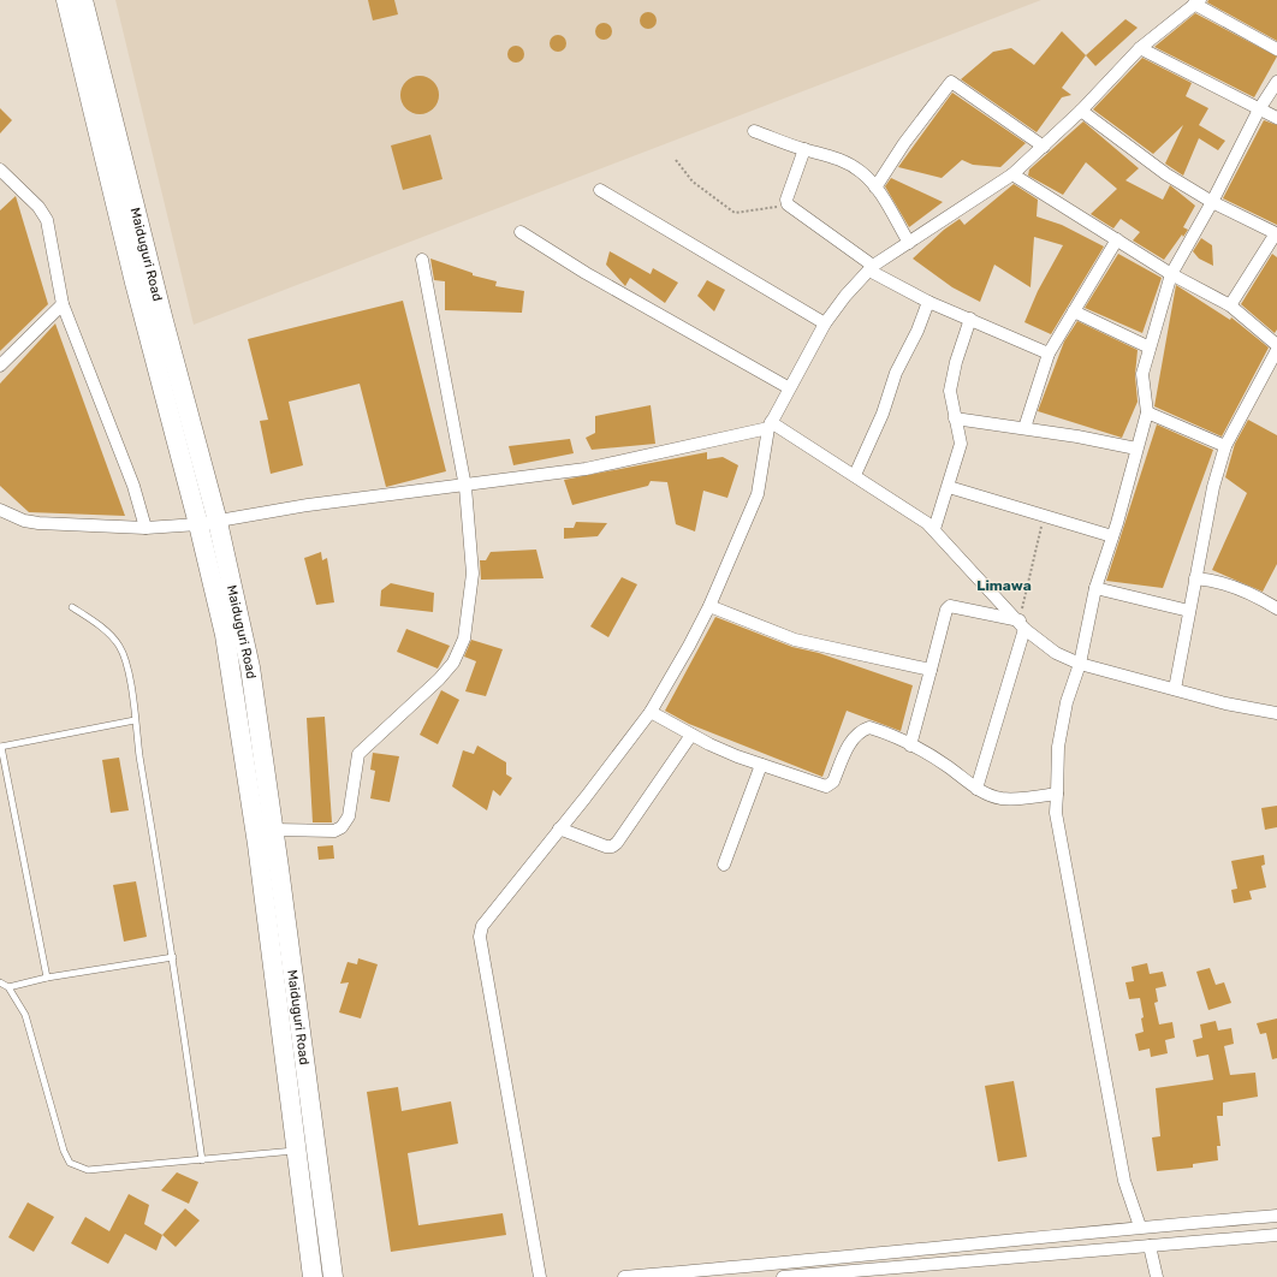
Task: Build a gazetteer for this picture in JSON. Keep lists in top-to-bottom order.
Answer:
{
  "streets": {
    "highway": ["Maiduguri Road"]
  },
  "districts": ["Limawa"]
}
